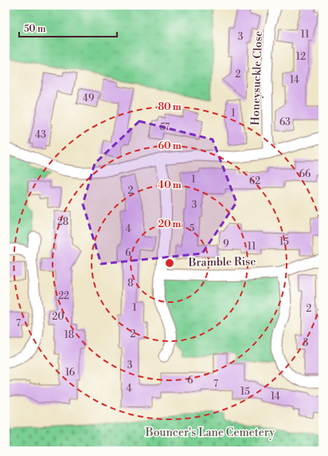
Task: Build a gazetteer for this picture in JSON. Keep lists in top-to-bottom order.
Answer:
{
  "streets": {
    "street": ["Honeysuckle Close", "Bramble Rise"]
  },
  "parks": ["Bouncer's Lane Cemetery"],
  "house_numbers": [
    "11",
    "3",
    "12",
    "2",
    "14",
    "49",
    "1",
    "63",
    "57",
    "43",
    "66",
    "1",
    "62",
    "2",
    "3",
    "28",
    "5",
    "4",
    "15",
    "9",
    "11",
    "6",
    "8",
    "22",
    "1",
    "2",
    "20",
    "7",
    "2",
    "18",
    "3",
    "3",
    "16",
    "6",
    "7",
    "4",
    "15",
    "14"
  ],
  "scale_bar": "50 m",
  "rings": [
    "80 m",
    "60 m",
    "40 m",
    "20 m"
  ]
}
